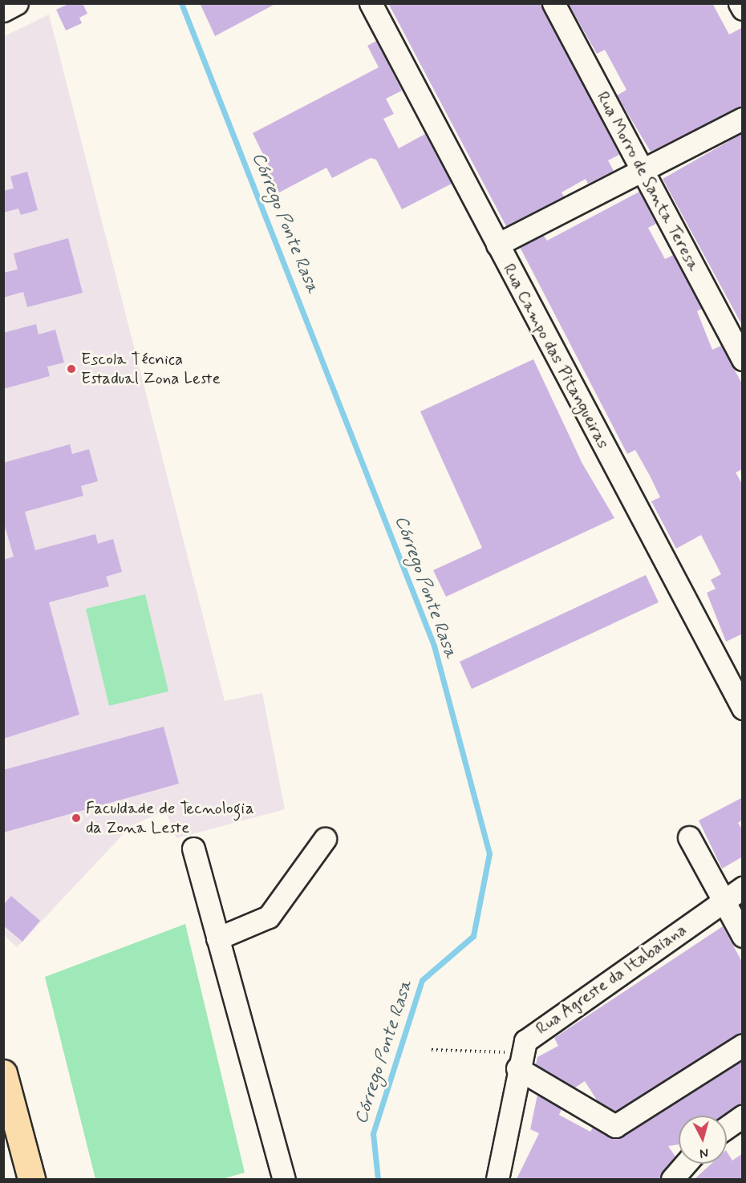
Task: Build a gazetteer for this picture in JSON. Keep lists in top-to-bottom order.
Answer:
{
  "streets": {
    "street": ["Rua Morro de Santa Teresa", "Rua Campo das Pitangueiras", "Rua Agreste da Itabaiana"]
  },
  "water": ["Córrego Ponte Rasa"],
  "places": ["Escola Técnica Estadual Zona Leste", "Faculdade de Tecnologia da Zona Leste"],
  "north": "bottom"
}
